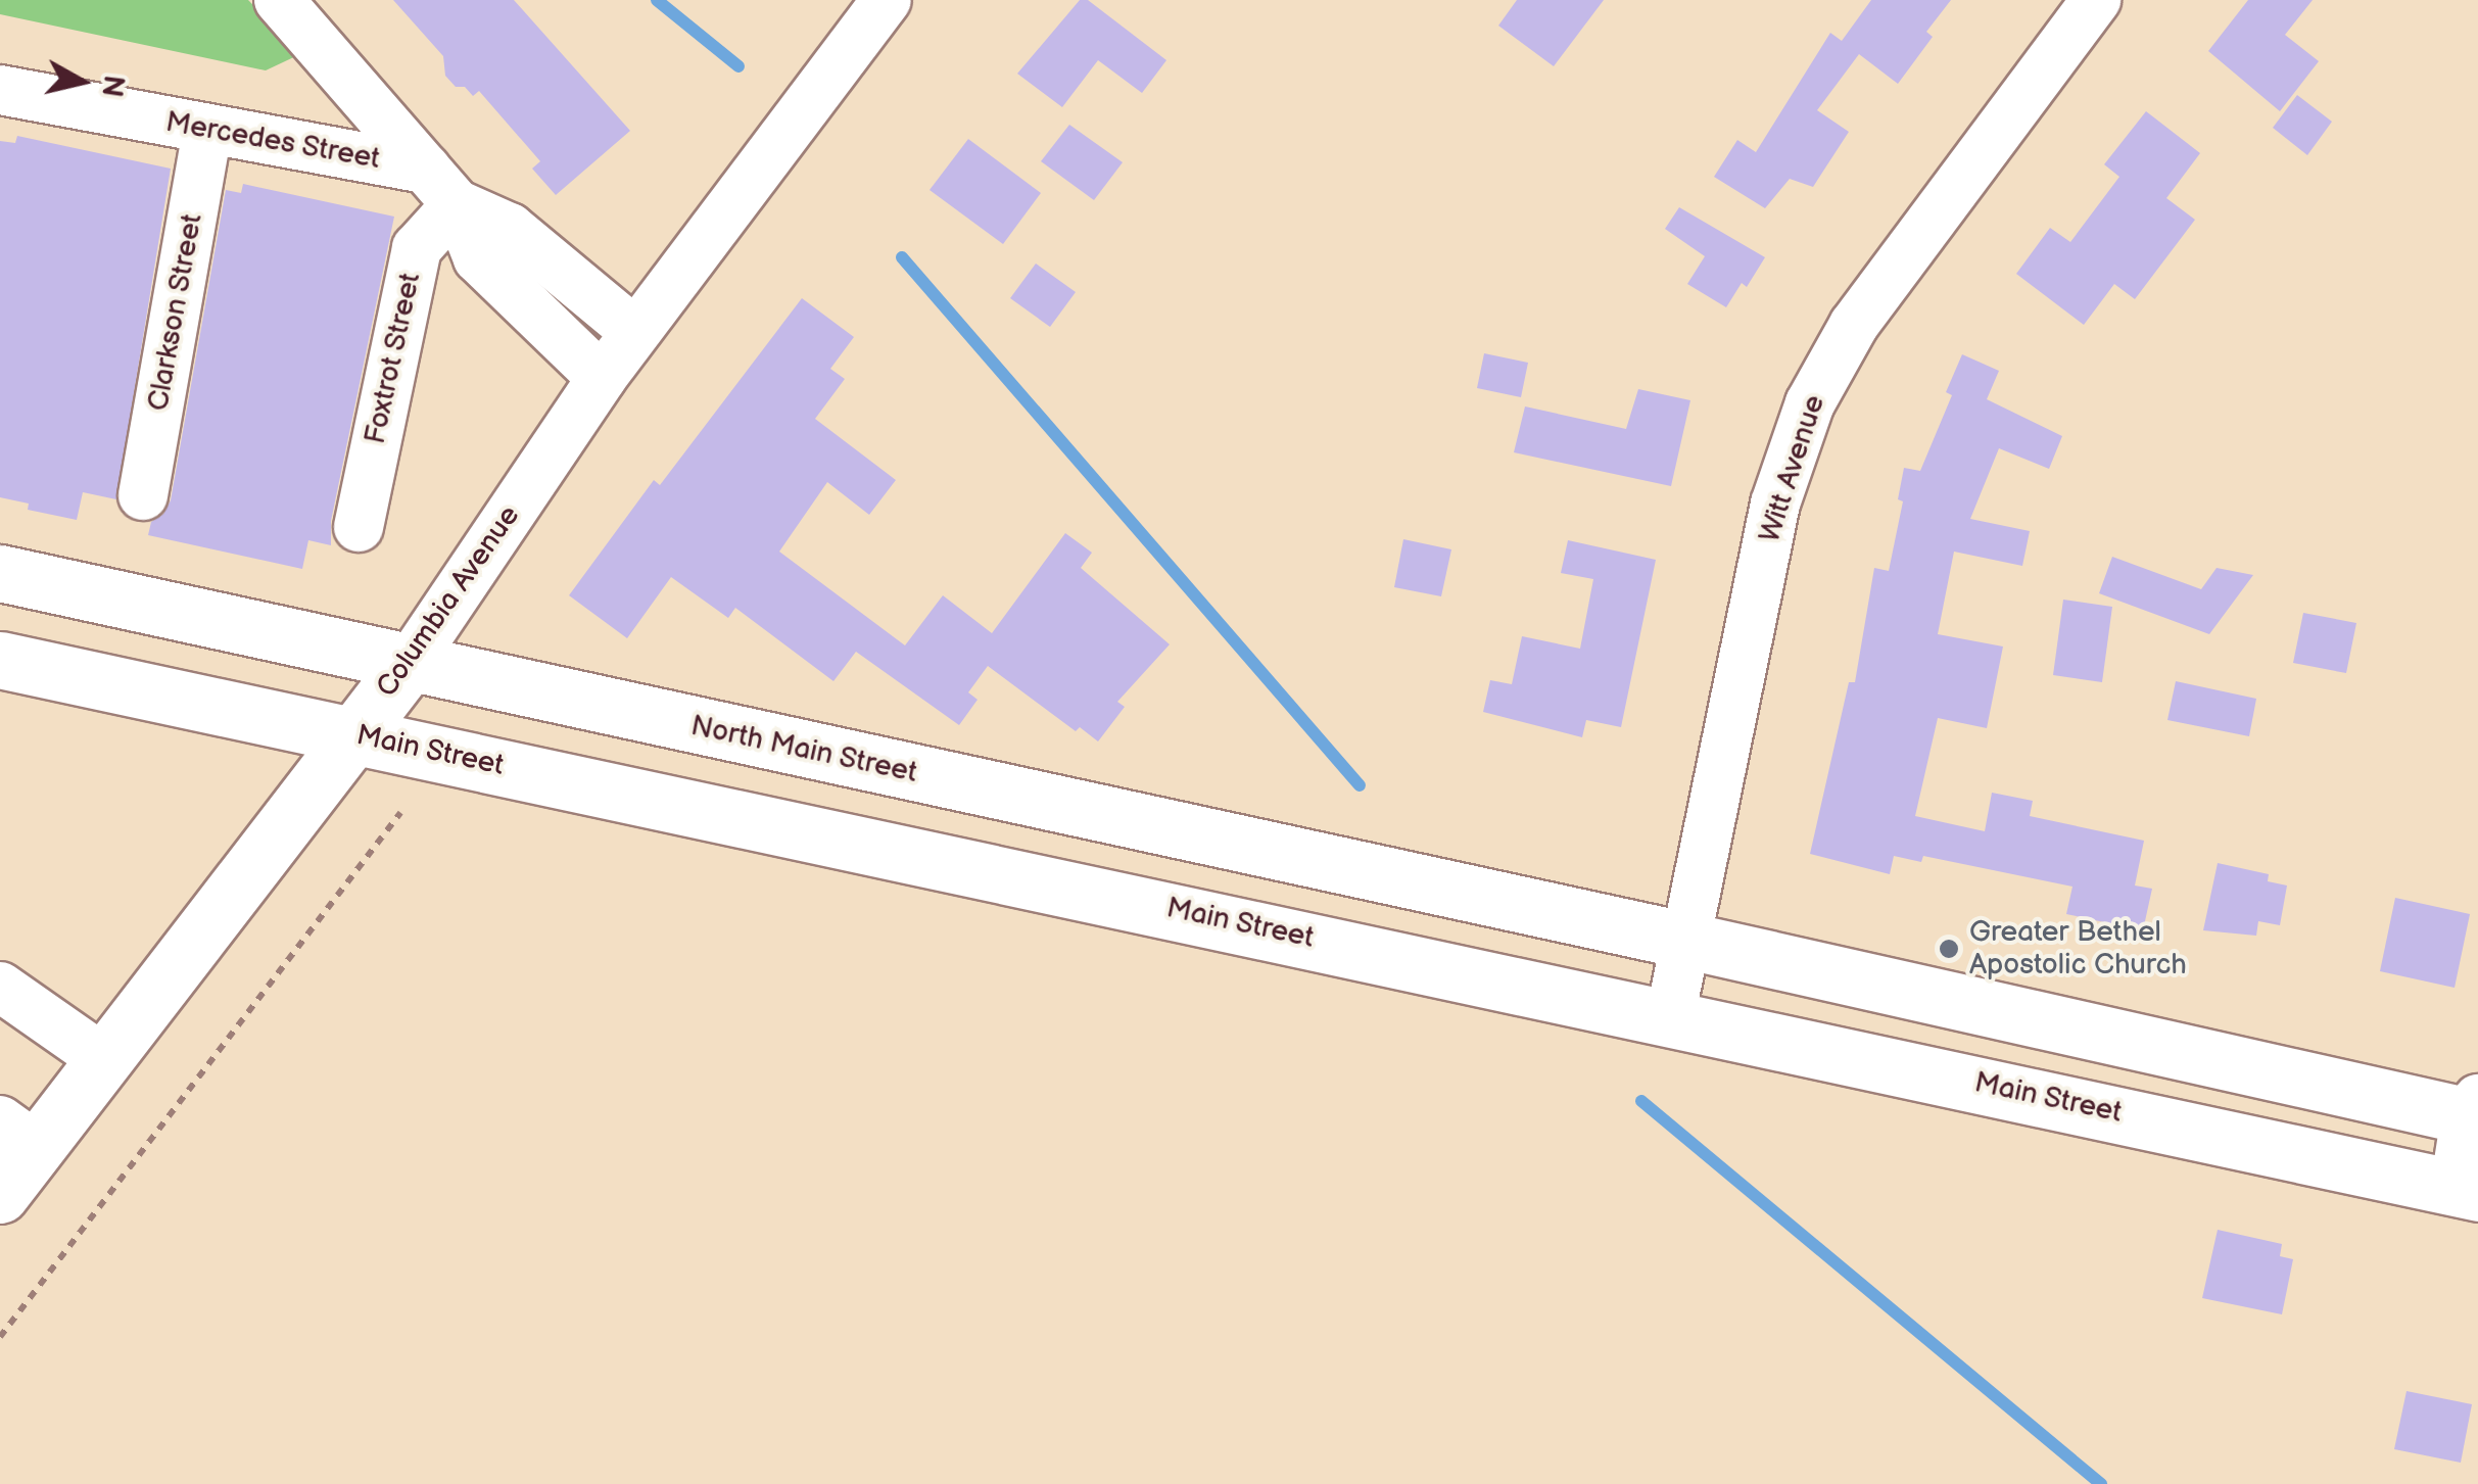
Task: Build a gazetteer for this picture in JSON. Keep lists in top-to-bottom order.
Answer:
{
  "streets": {
    "main road": ["Columbia Avenue", "North Main Street", "Main Street"],
    "street": [
      "Mercedes Street",
      "Clarkson Street",
      "Foxtrot Street",
      "Witt Avenue"
    ]
  },
  "crossings": [
    ["Mercedes Street", "Clarkson Street"],
    ["Mercedes Street", "Foxtrot Street"],
    ["Witt Avenue", "North Main Street"],
    ["Witt Avenue", "Main Street"],
    ["Columbia Avenue", "North Main Street"],
    ["Columbia Avenue", "Main Street"]
  ],
  "places": ["Greater Bethel Apostolic Church"],
  "north": "right"
}
